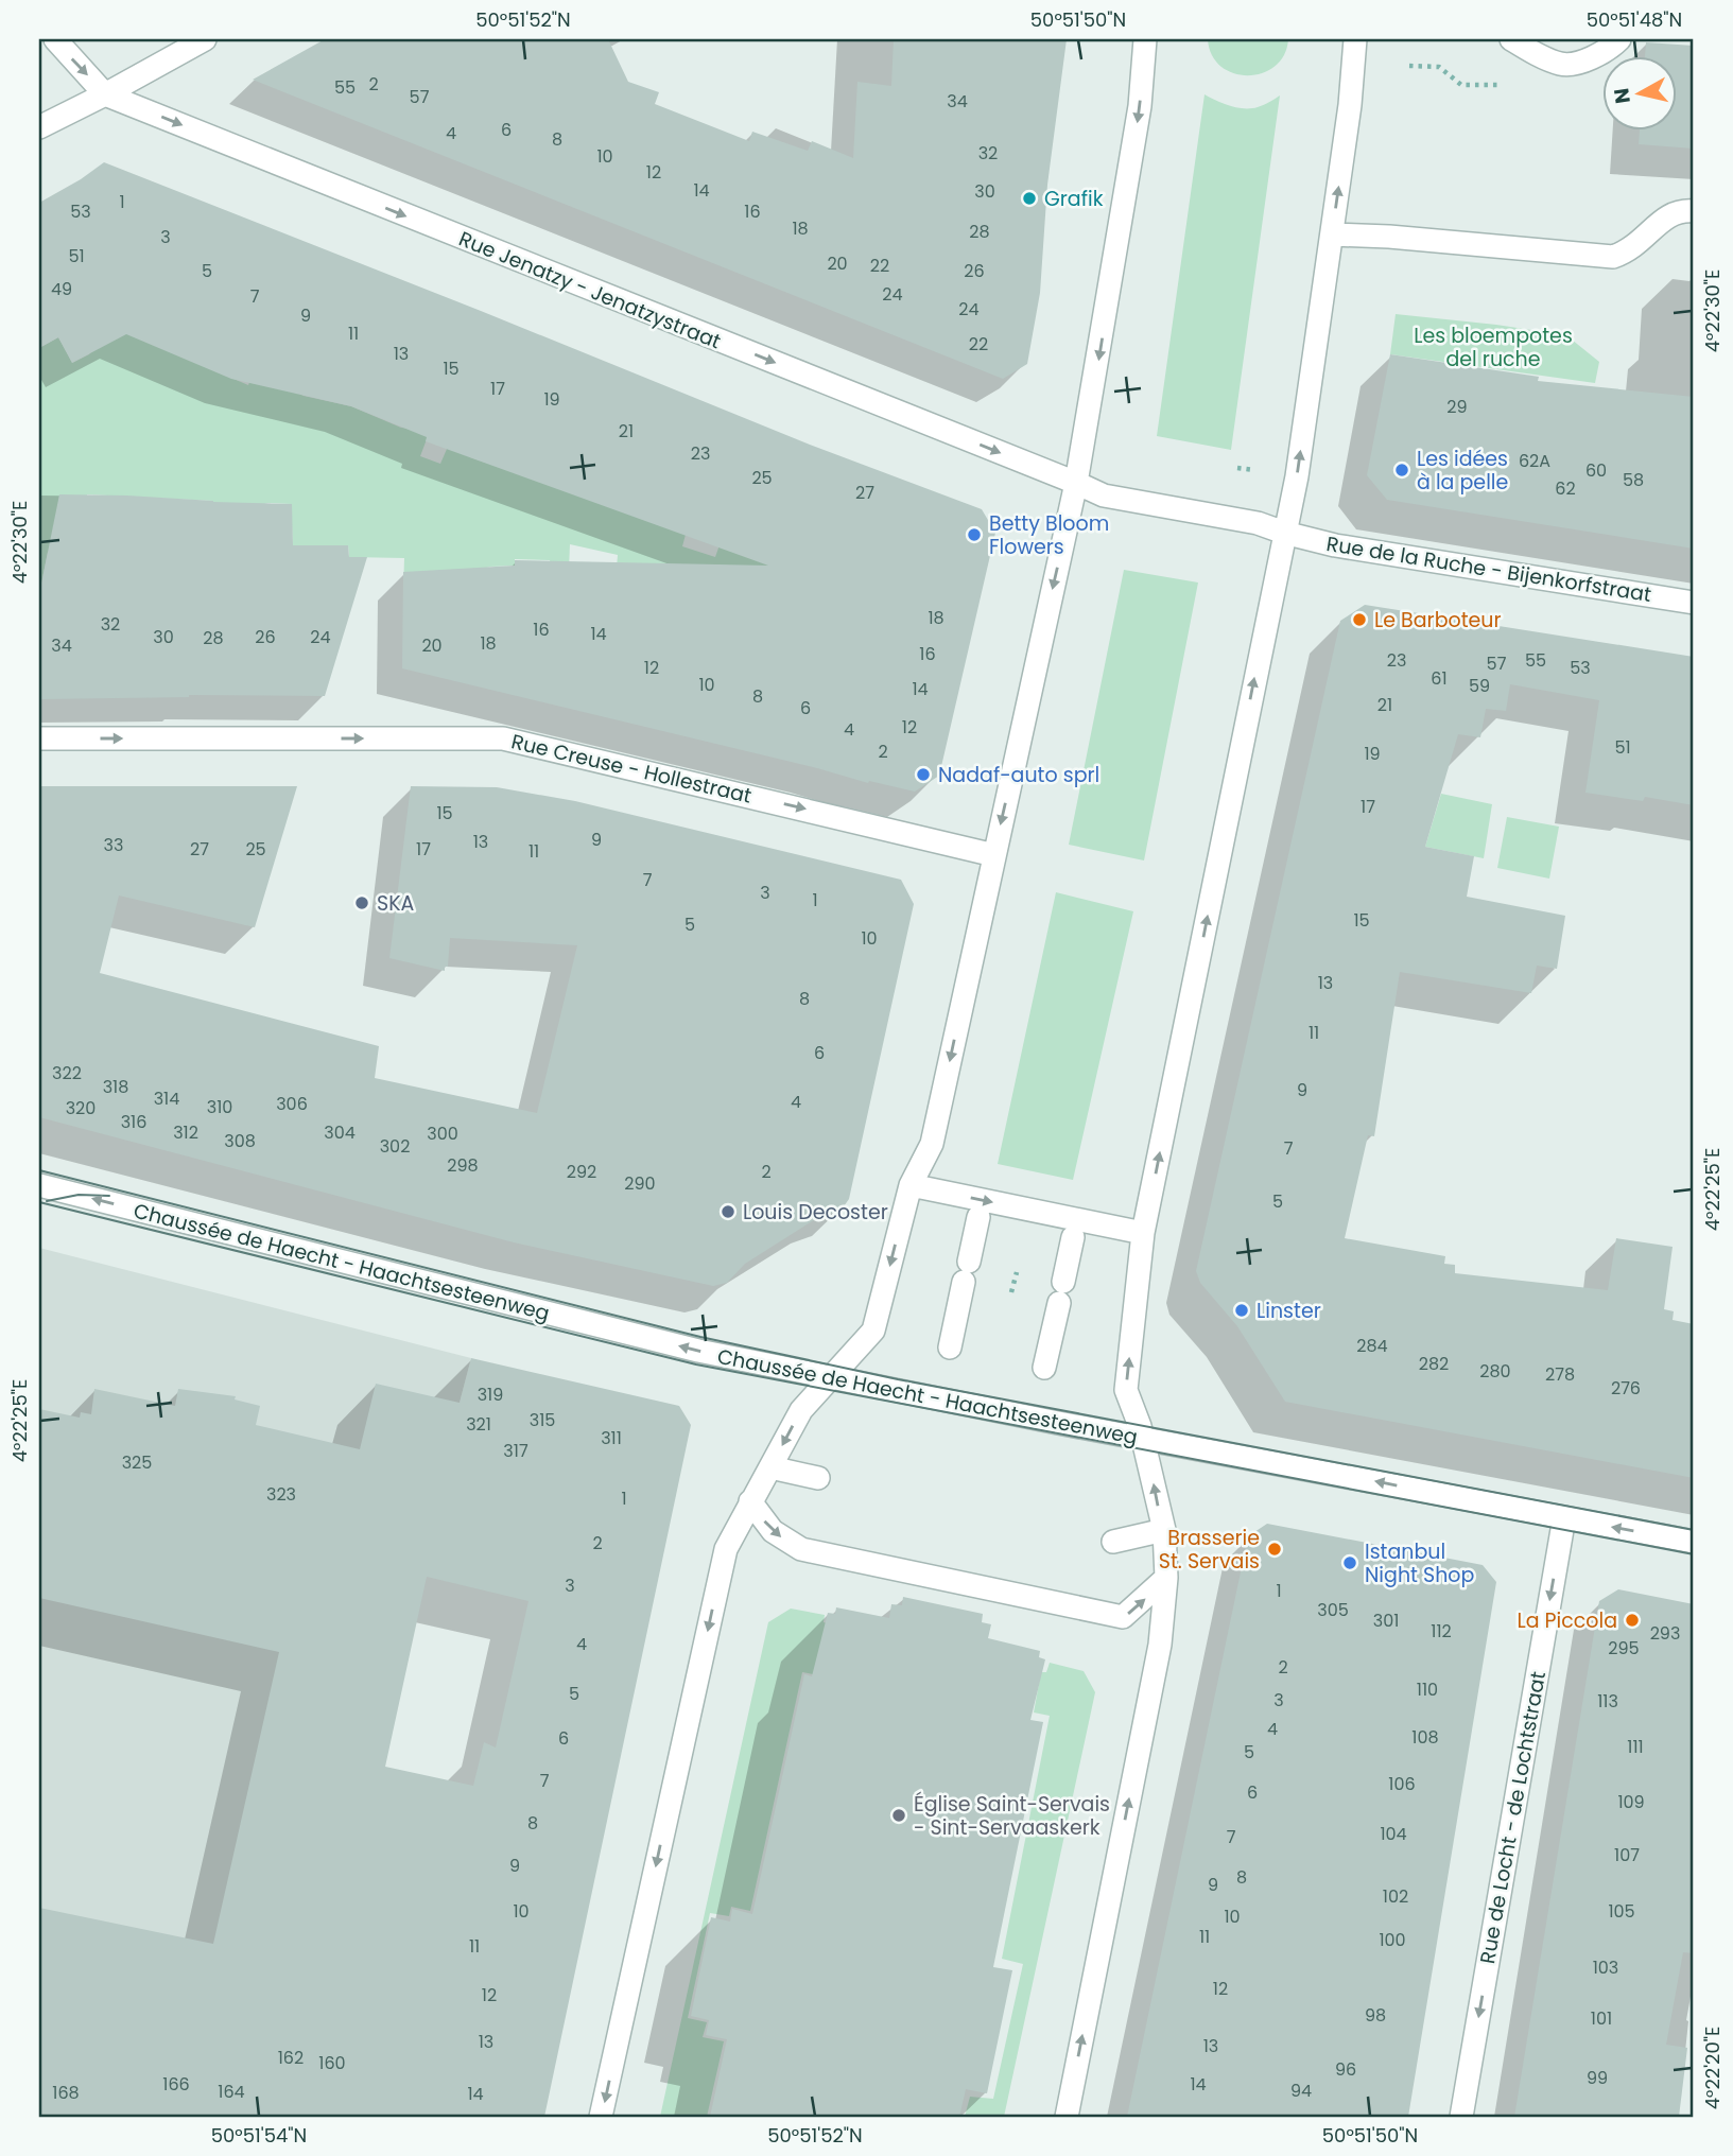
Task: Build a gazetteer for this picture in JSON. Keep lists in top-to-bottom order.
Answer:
{
  "streets": {
    "street": [
      "Rue Jenatzy - Jenatzystraat",
      "Rue de la Ruche - Bijenkorfstraat",
      "Rue Creuse - Hollestraat",
      "Chaussée de Haecht - Haachtsesteenweg",
      "Rue de Locht - de Lochtstraat"
    ]
  },
  "crossings": [
    ["Rue Jenatzy - Jenatzystraat", "Rue de la Ruche - Bijenkorfstraat"],
    ["Chaussée de Haecht - Haachtsesteenweg", "Rue de Locht - de Lochtstraat"]
  ],
  "one_way": [
    "Rue Jenatzy - Jenatzystraat",
    "Rue Creuse - Hollestraat",
    "Chaussée de Haecht - Haachtsesteenweg",
    "Rue de Locht - de Lochtstraat"
  ],
  "parks": ["Les bloempotes del ruche"],
  "places": [
    "Grafik",
    "Les idées à la pelle",
    "Betty Bloom Flowers",
    "Le Barboteur",
    "Nadaf-auto sprl",
    "SKA",
    "Louis Decoster",
    "Linster",
    "Brasserie St. Servais",
    "Istanbul Night Shop",
    "La Piccola",
    "Église Saint-Servais - Sint-Servaaskerk"
  ],
  "house_numbers": [
    "2",
    "55",
    "57",
    "34",
    "6",
    "4",
    "8",
    "32",
    "10",
    "12",
    "14",
    "30",
    "1",
    "53",
    "16",
    "18",
    "28",
    "3",
    "51",
    "20",
    "22",
    "5",
    "26",
    "49",
    "24",
    "7",
    "24",
    "9",
    "11",
    "22",
    "13",
    "15",
    "17",
    "19",
    "29",
    "21",
    "23",
    "62A",
    "60",
    "25",
    "58",
    "62",
    "27",
    "18",
    "32",
    "16",
    "14",
    "30",
    "26",
    "24",
    "28",
    "18",
    "34",
    "20",
    "16",
    "23",
    "55",
    "57",
    "12",
    "53",
    "61",
    "10",
    "59",
    "14",
    "8",
    "21",
    "6",
    "12",
    "4",
    "51",
    "2",
    "19",
    "17",
    "15",
    "9",
    "13",
    "33",
    "27",
    "25",
    "17",
    "11",
    "7",
    "3",
    "1",
    "15",
    "5",
    "10",
    "13",
    "8",
    "11",
    "6",
    "322",
    "318",
    "9",
    "314",
    "4",
    "306",
    "310",
    "320",
    "316",
    "312",
    "304",
    "300",
    "308",
    "302",
    "7",
    "298",
    "292",
    "2",
    "290",
    "5",
    "284",
    "282",
    "280",
    "278",
    "276",
    "319",
    "315",
    "321",
    "311",
    "317",
    "325",
    "323",
    "1",
    "2",
    "3",
    "1",
    "305",
    "301",
    "112",
    "293",
    "4",
    "295",
    "2",
    "110",
    "5",
    "3",
    "113",
    "4",
    "108",
    "6",
    "111",
    "5",
    "7",
    "106",
    "6",
    "109",
    "8",
    "104",
    "7",
    "107",
    "9",
    "8",
    "9",
    "102",
    "10",
    "105",
    "10",
    "11",
    "100",
    "11",
    "103",
    "12",
    "12",
    "98",
    "101",
    "13",
    "13",
    "162",
    "160",
    "96",
    "99",
    "166",
    "14",
    "94",
    "164",
    "168",
    "14"
  ],
  "north": "left",
  "coordinates": [
    "50°51'52\"N",
    "50°51'50\"N",
    "50°51'48\"N",
    "4°22'30\"E",
    "4°22'25\"E",
    "4°22'20\"E",
    "50°51'54\"N"
  ]
}
